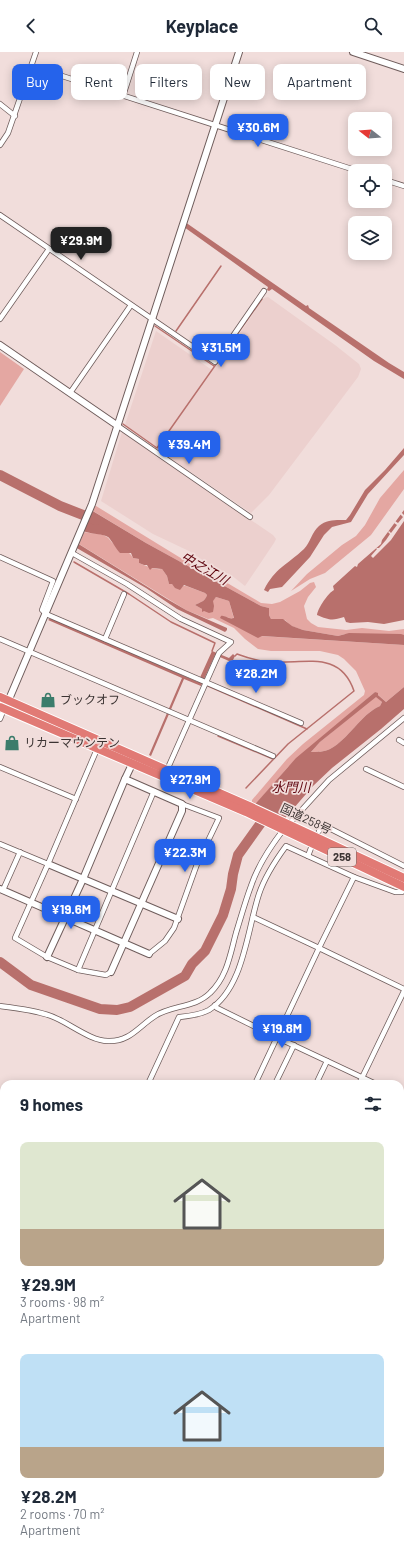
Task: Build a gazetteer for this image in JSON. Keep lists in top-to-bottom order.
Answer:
{
  "streets": {
    "highway": ["国道258号", "258"]
  },
  "water": ["中之江川", "水門川"],
  "places": {
    "shop": ["ブックオフ", "リカーマウンテン"]
  },
  "north": "left",
  "page": {
    "header": "Keyplace",
    "chip": [
      "Buy",
      "Rent",
      "Filters",
      "New",
      "Apartment"
    ],
    "price": [
      "¥30.6M",
      "¥29.9M",
      "¥31.5M",
      "¥39.4M",
      "¥28.2M",
      "¥27.9M",
      "¥22.3M",
      "¥19.6M",
      "¥19.8M"
    ],
    "heading": "9 homes",
    "list": [
      {
        "name": "¥29.9M",
        "note": "3 rooms · 98 m² · Apartment"
      },
      {
        "name": "¥28.2M",
        "note": "2 rooms · 70 m² · Apartment"
      }
    ]
  }
}
